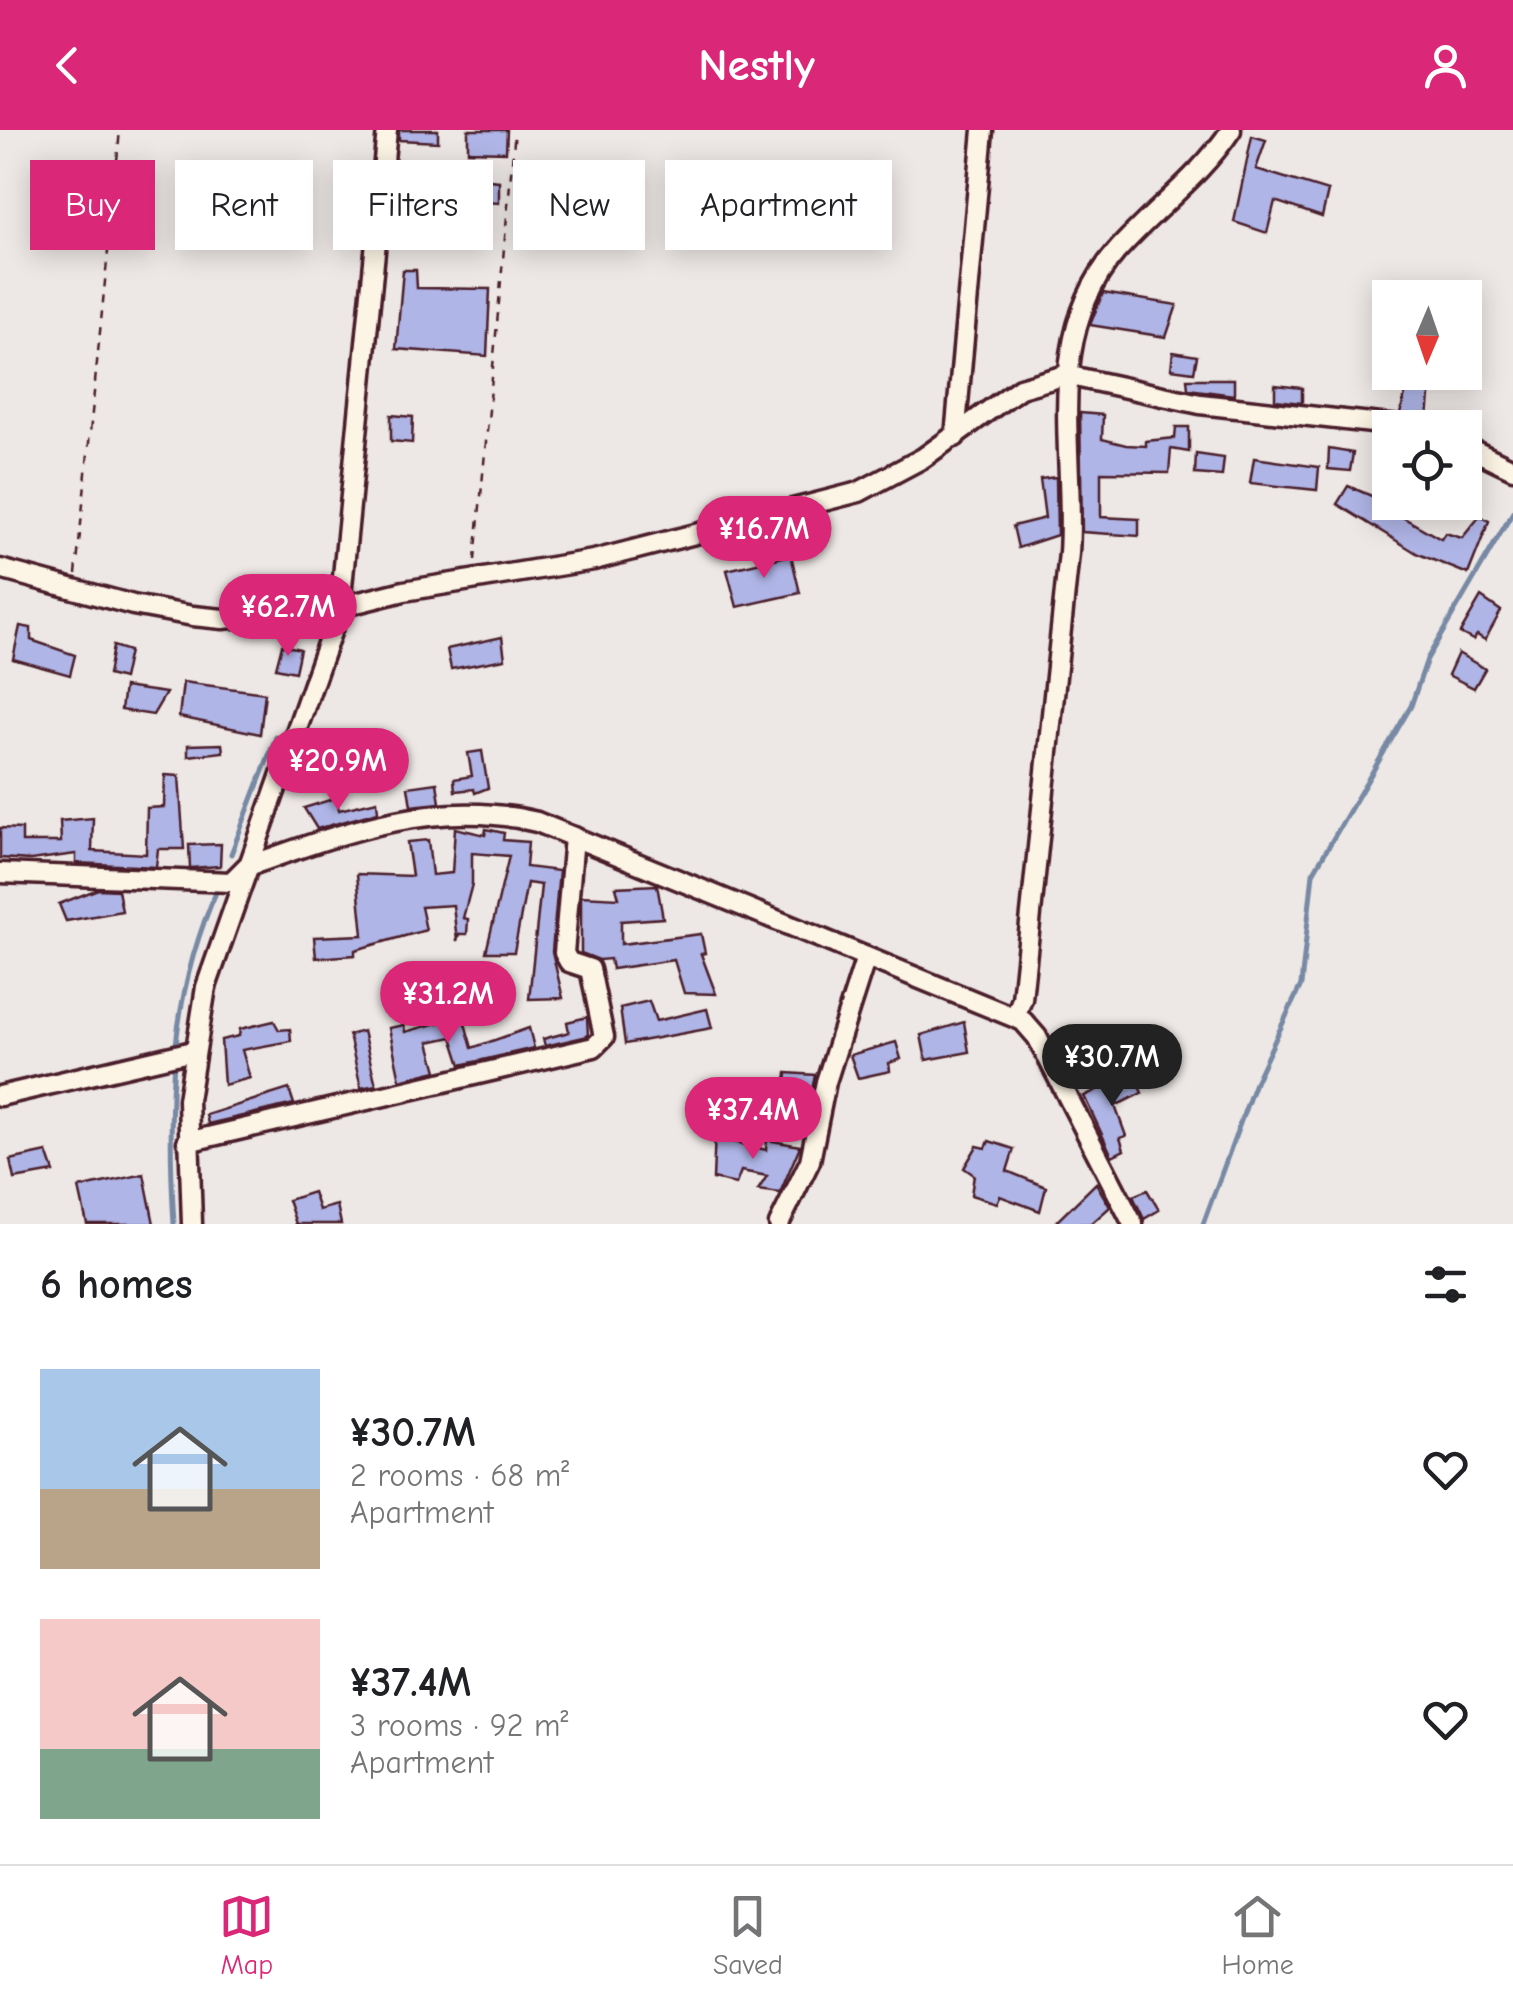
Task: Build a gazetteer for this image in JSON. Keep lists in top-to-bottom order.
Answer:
{
  "north": "bottom",
  "page": {
    "header": "Nestly",
    "chip": [
      "Buy",
      "Rent",
      "Filters",
      "New",
      "Apartment"
    ],
    "price": [
      "¥16.7M",
      "¥62.7M",
      "¥20.9M",
      "¥31.2M",
      "¥30.7M",
      "¥37.4M"
    ],
    "heading": "6 homes",
    "list": [
      {
        "name": "¥30.7M",
        "note": "2 rooms · 68 m² · Apartment"
      },
      {
        "name": "¥37.4M",
        "note": "3 rooms · 92 m² · Apartment"
      }
    ],
    "tabs": ["Map", "Saved", "Home"]
  }
}
